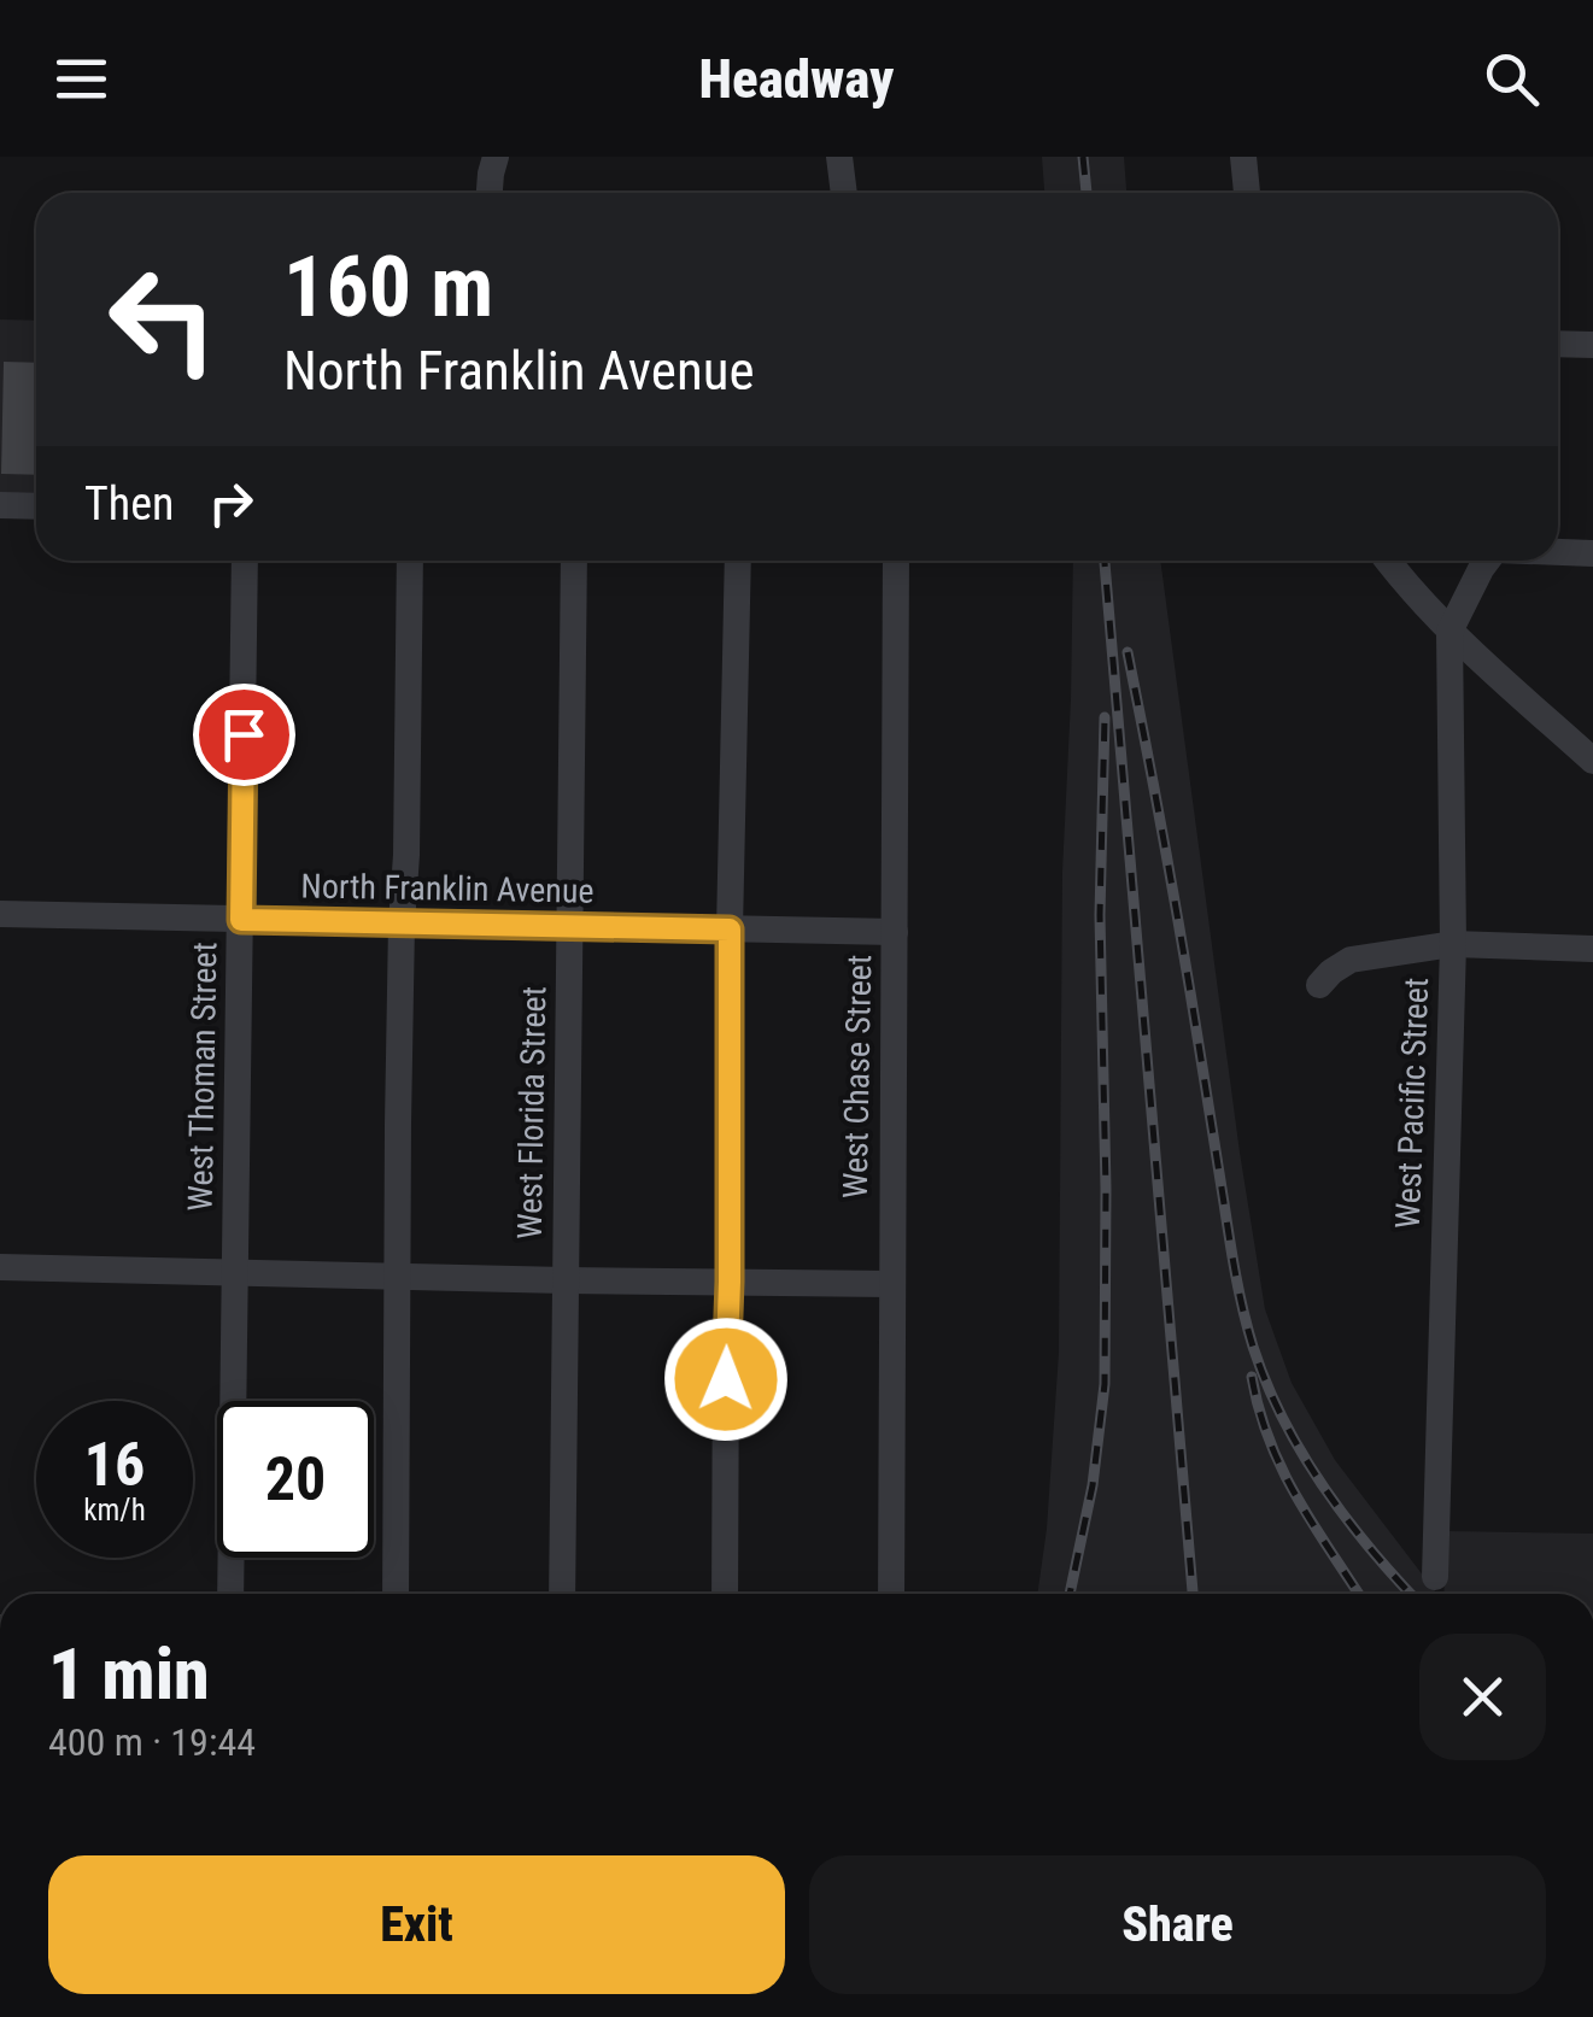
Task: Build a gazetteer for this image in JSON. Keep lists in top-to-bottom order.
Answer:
{
  "streets": {
    "street": [
      "North Franklin Avenue",
      "West Thoman Street",
      "West Chase Street",
      "West Pacific Street",
      "West Florida Street"
    ]
  },
  "crossings": [
    ["North Franklin Avenue", "West Thoman Street"],
    ["North Franklin Avenue", "West Chase Street"],
    ["North Franklin Avenue", "West Florida Street"]
  ],
  "page": {
    "header": "Headway",
    "turn": ["160 m", "North Franklin Avenue"],
    "then": "Then",
    "speed": "16 km/h",
    "limit": "20",
    "heading": ["1 min", "400 m · 19:44"],
    "buttons": ["Exit", "Share"]
  }
}
